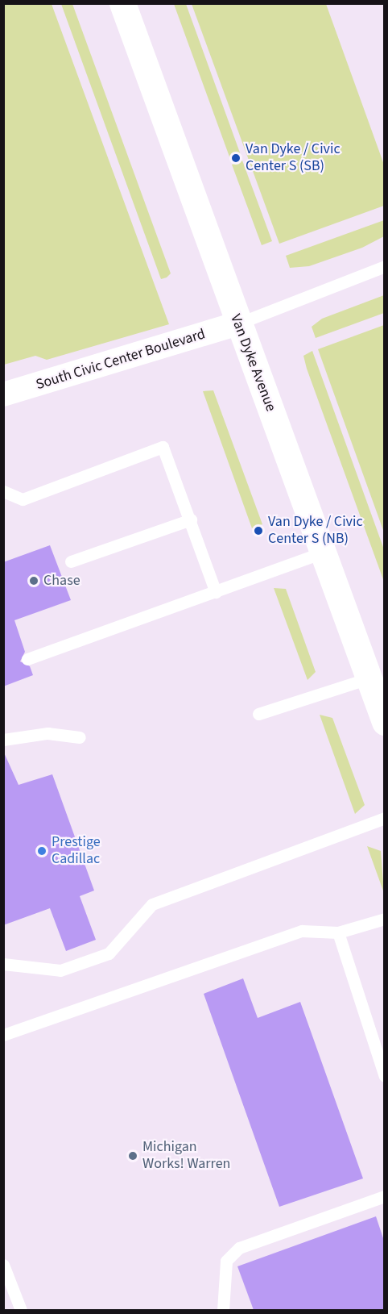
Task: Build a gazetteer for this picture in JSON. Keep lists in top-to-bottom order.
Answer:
{
  "streets": {
    "main road": ["Van Dyke Avenue"],
    "street": ["South Civic Center Boulevard"]
  },
  "crossings": [
    ["South Civic Center Boulevard", "Van Dyke Avenue"]
  ],
  "places": [
    "Van Dyke / Civic Center S (SB)",
    "Van Dyke / Civic Center S (NB)",
    "Chase",
    "Prestige Cadillac",
    "Michigan Works! Warren"
  ]
}
